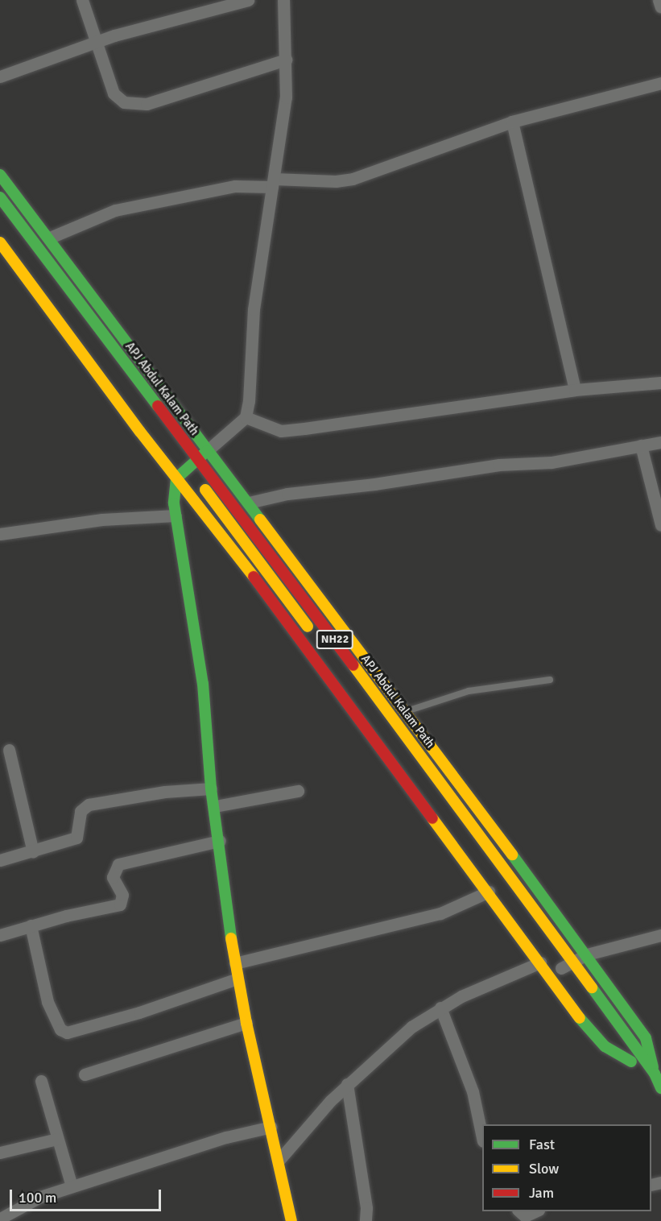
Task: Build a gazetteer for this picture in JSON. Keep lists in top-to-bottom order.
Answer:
{
  "streets": {
    "main road": ["APJ Abdul Kalam Path", "NH22"]
  },
  "crossings": [
    ["APJ Abdul Kalam Path", "NH22"]
  ],
  "legend": ["Fast", "Slow", "Jam"],
  "scale_bar": "100 m"
}
